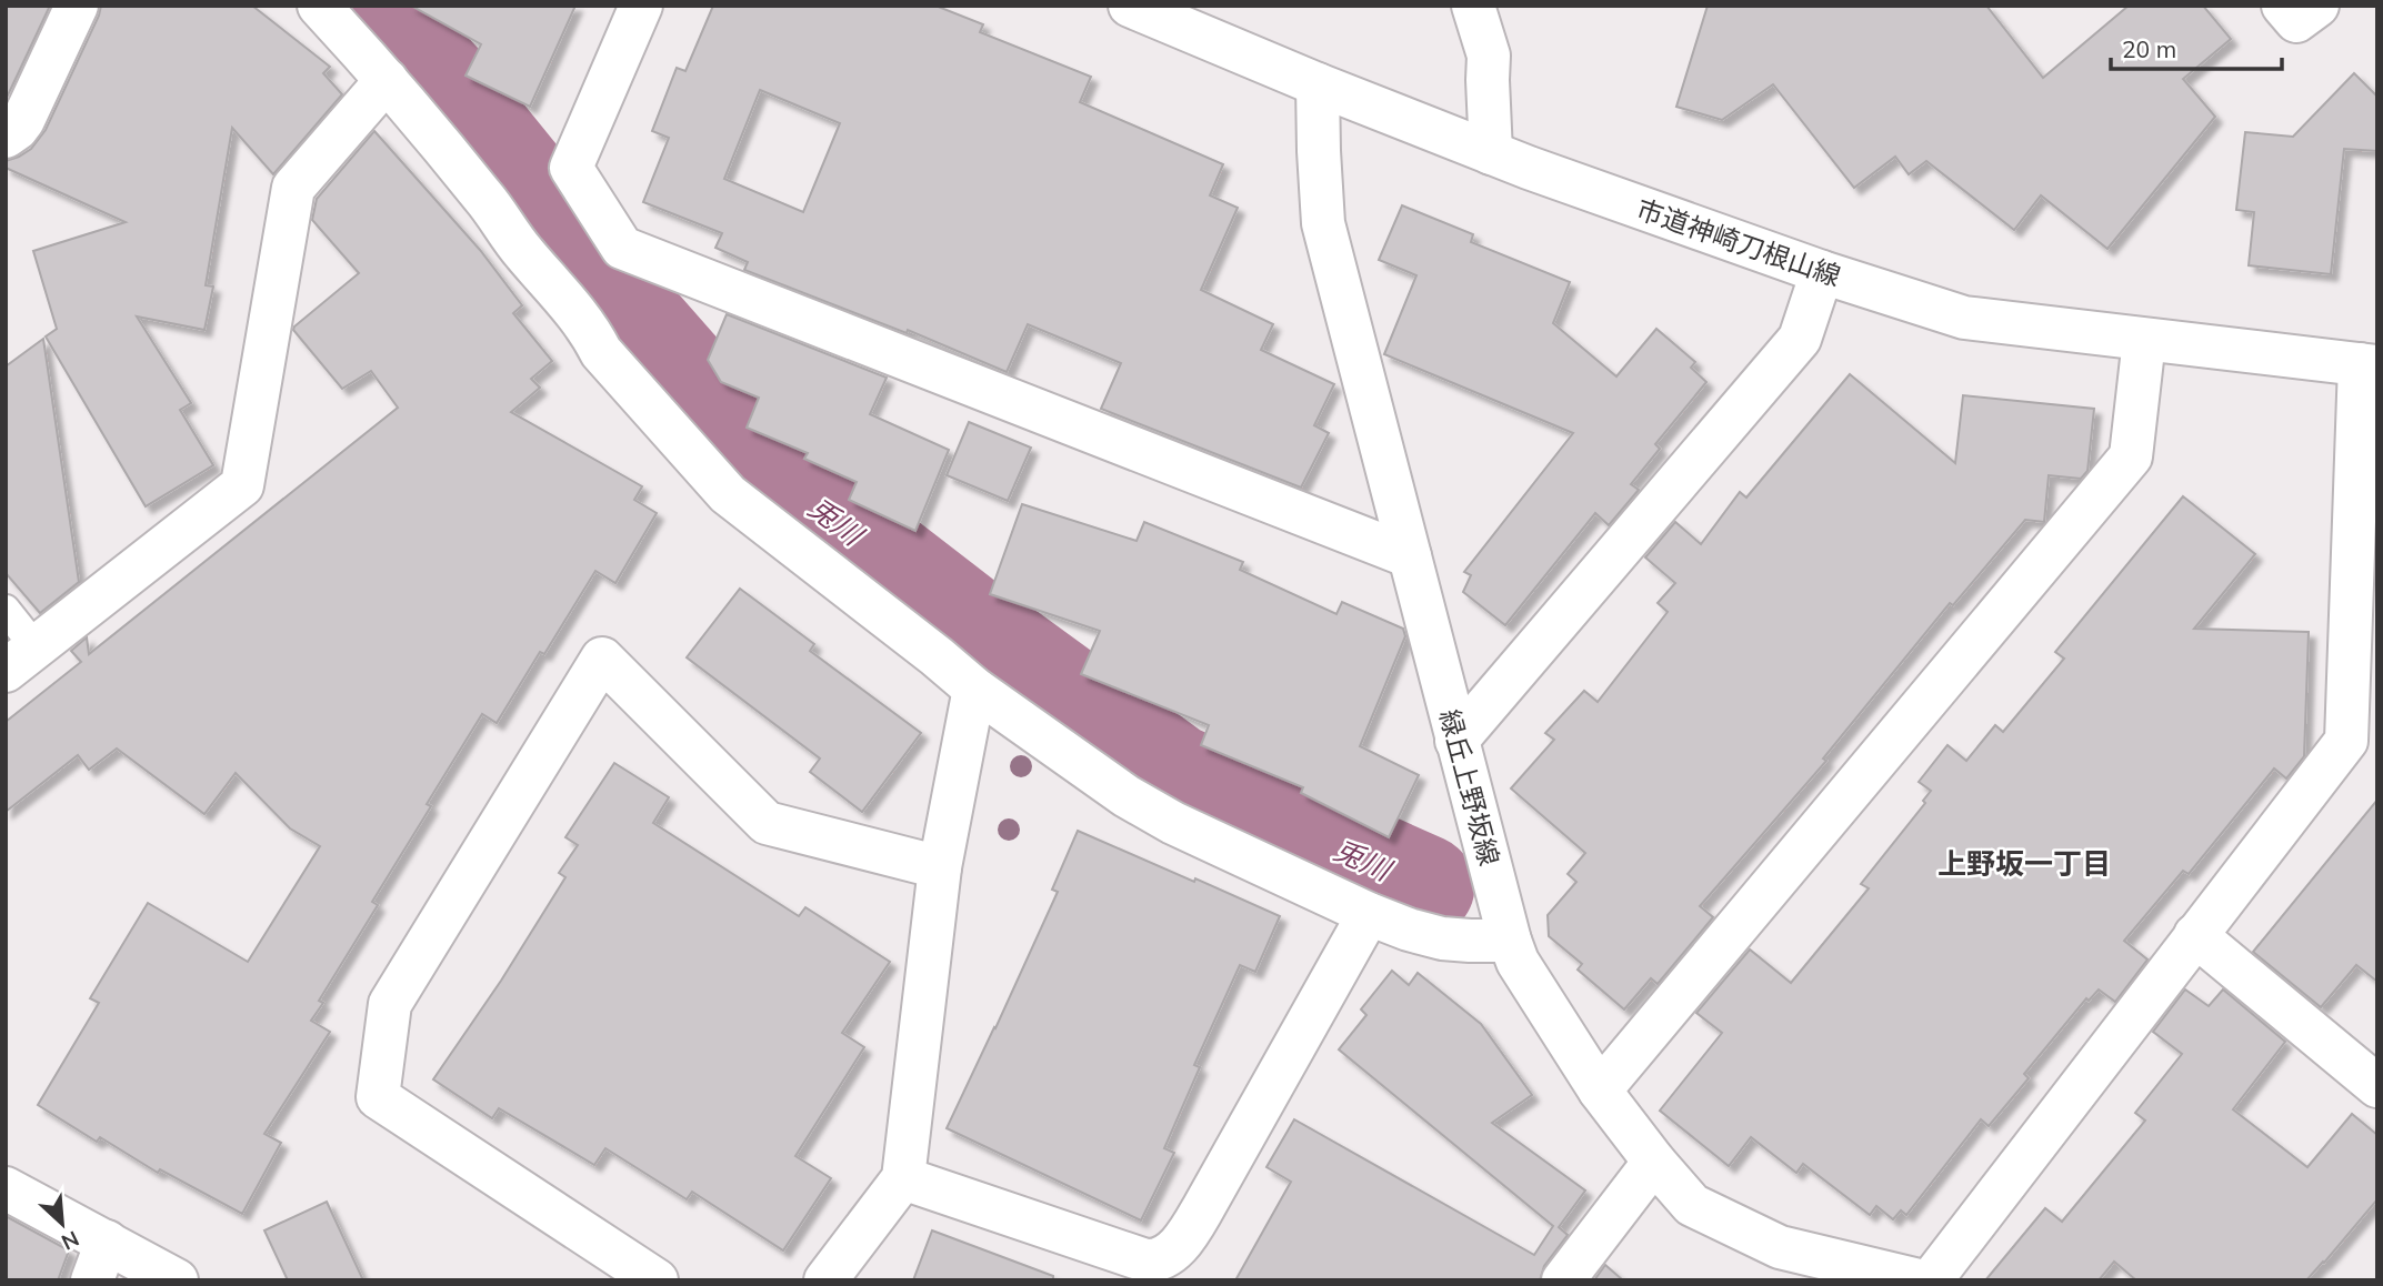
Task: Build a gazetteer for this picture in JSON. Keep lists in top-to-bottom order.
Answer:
{
  "streets": {
    "street": ["市道神崎刀根山線", "緑丘上野坂線"]
  },
  "crossings": [
    ["市道神崎刀根山線", "緑丘上野坂線"]
  ],
  "districts": ["上野坂一丁目"],
  "water": ["兎川"],
  "scale_bar": "20 m",
  "north": "bottom right"
}
